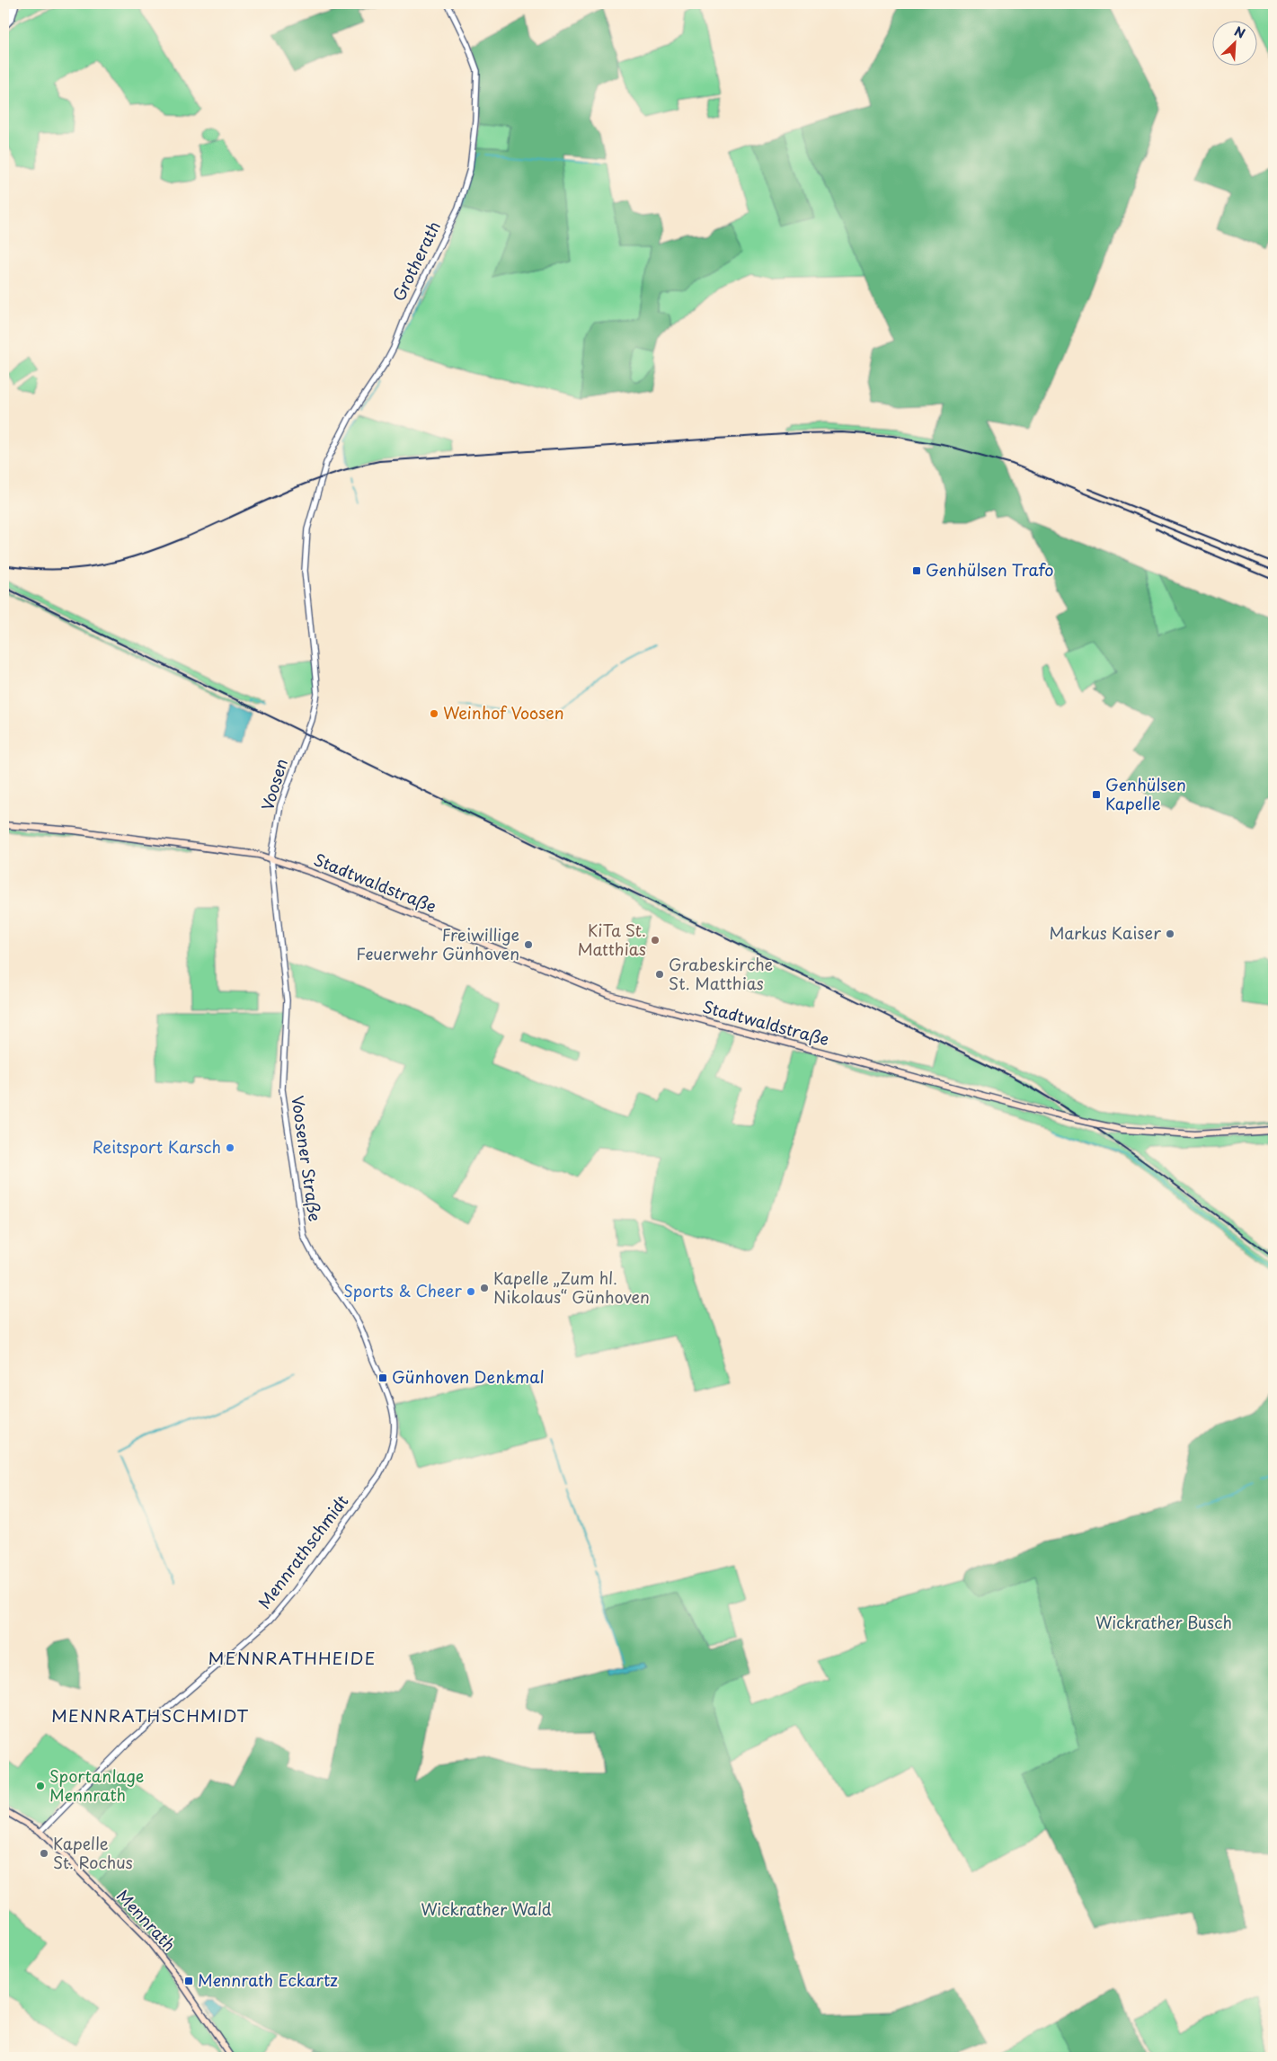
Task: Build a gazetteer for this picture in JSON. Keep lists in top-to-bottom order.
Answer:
{
  "streets": {
    "main road": ["Stadtwaldstraße", "Mennrath"],
    "street": [
      "Grotherath",
      "Voosen",
      "Voosener Straße",
      "Mennrathschmidt"
    ]
  },
  "crossings": [
    ["Grotherath", "Voosen"],
    ["Voosen", "Stadtwaldstraße"],
    ["Voosen", "Voosener Straße"],
    ["Stadtwaldstraße", "Voosener Straße"],
    ["Voosener Straße", "Mennrathschmidt"],
    ["Mennrathschmidt", "Mennrath"]
  ],
  "districts": ["MENNRATHHEIDE", "MENNRATHSCHMIDT"],
  "parks": ["Wickrather Busch", "Wickrather Wald"],
  "places": {
    "transit": [
      "Genhülsen Trafo",
      "Genhülsen Kapelle",
      "Günhoven Denkmal",
      "Mennrath Eckartz"
    ],
    "other": [
      "Weinhof Voosen",
      "Markus Kaiser",
      "KiTa St. Matthias",
      "Freiwillige Feuerwehr Günhoven",
      "Grabeskirche St. Matthias",
      "Reitsport Karsch",
      "Kapelle „Zum hl. Nikolaus“ Günhoven",
      "Sports & Cheer",
      "Sportanlage Mennrath",
      "Kapelle St. Rochus"
    ]
  },
  "north": "top right"
}
